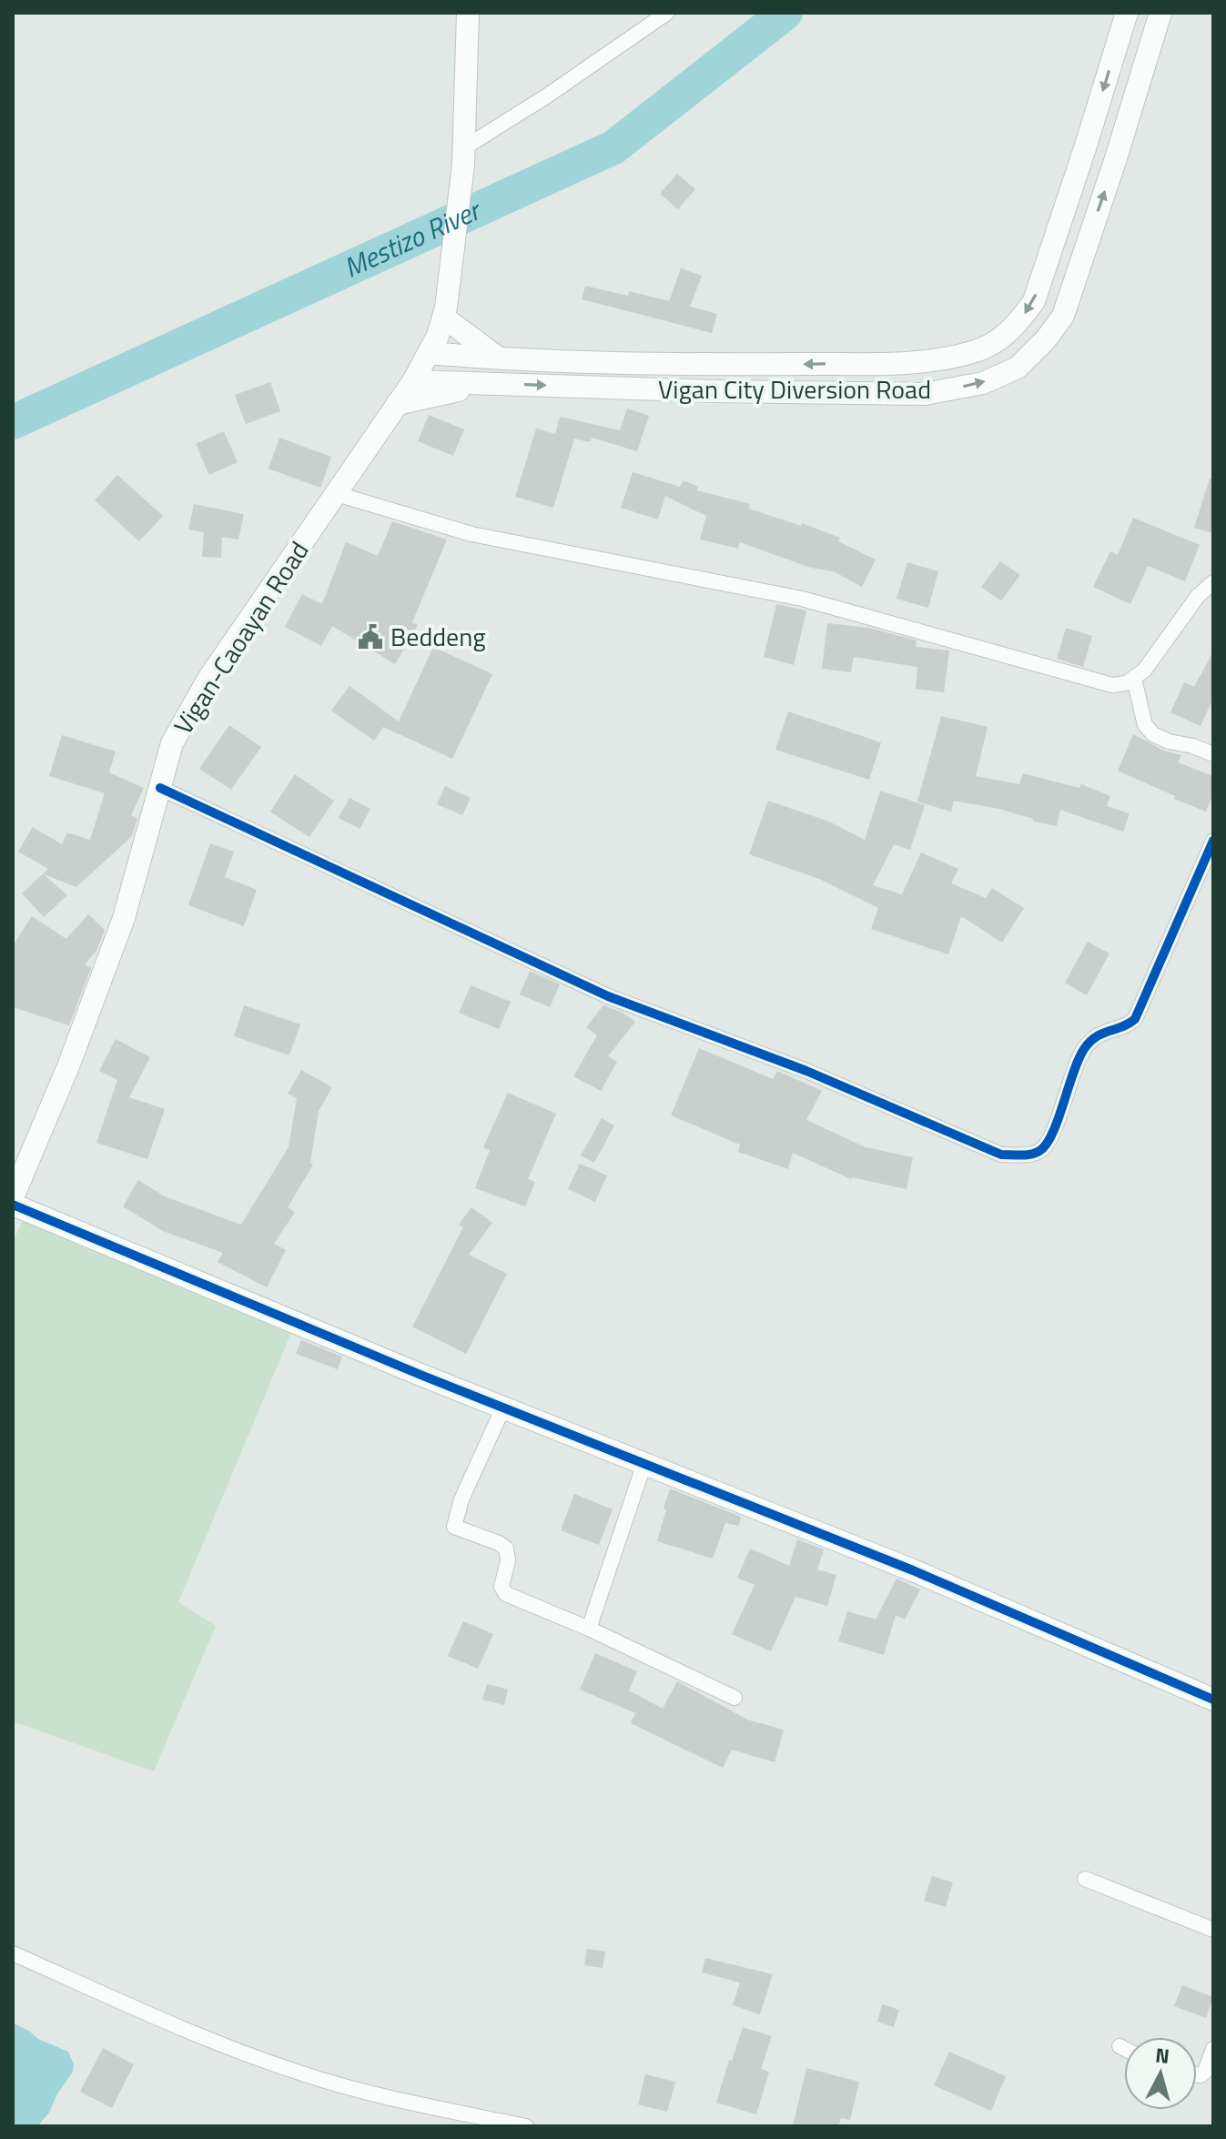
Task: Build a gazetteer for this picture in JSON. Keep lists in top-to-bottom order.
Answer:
{
  "streets": {
    "main road": ["Vigan City Diversion Road", "Vigan-Caoayan Road"]
  },
  "crossings": [
    ["Vigan City Diversion Road", "Vigan-Caoayan Road"]
  ],
  "water": ["Mestizo River"],
  "places": {
    "public building": ["Beddeng"]
  },
  "north": "top"
}
